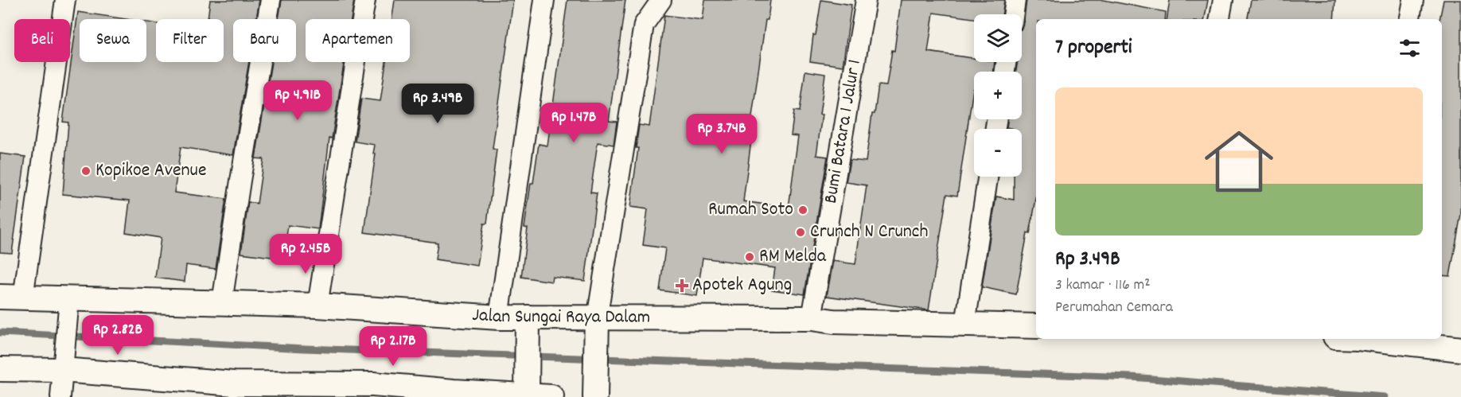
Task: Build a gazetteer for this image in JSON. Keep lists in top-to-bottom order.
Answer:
{
  "streets": {
    "street": ["Bumi Batara 1 Jalur 1", "Jalan Sungai Raya Dalam"]
  },
  "crossings": [
    ["Bumi Batara 1 Jalur 1", "Jalan Sungai Raya Dalam"]
  ],
  "places": {
    "other": [
      "Kopikoe Avenue",
      "Rumah Soto",
      "Crunch N Crunch",
      "RM Melda"
    ],
    "health": ["Apotek Agung"]
  },
  "page": {
    "map_buttons": ["+", "−"],
    "chip": [
      "Beli",
      "Sewa",
      "Filter",
      "Baru",
      "Apartemen"
    ],
    "heading": "7 properti",
    "list": [
      {
        "name": "Rp 3.49B",
        "note": "3 kamar · 116 m² · Perumahan Cemara"
      }
    ],
    "price": [
      "Rp 4.91B",
      "Rp 3.49B",
      "Rp 1.47B",
      "Rp 3.74B",
      "Rp 2.45B",
      "Rp 2.82B",
      "Rp 2.17B"
    ]
  }
}
